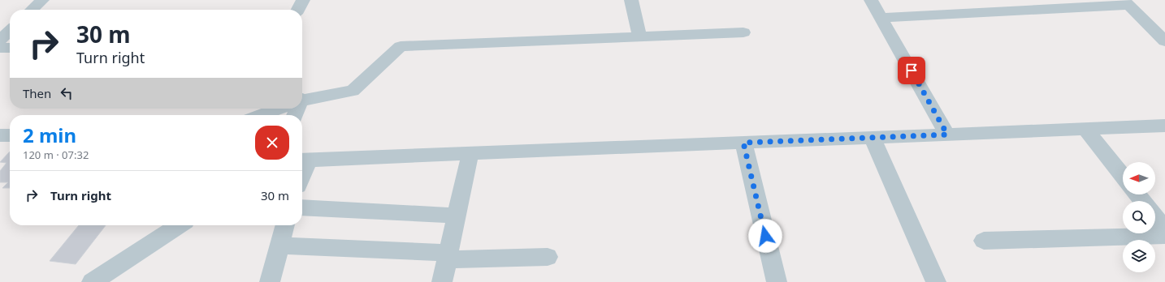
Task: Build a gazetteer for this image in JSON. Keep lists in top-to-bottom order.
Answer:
{
  "north": "left",
  "page": {
    "turn": ["30 m", "Turn right"],
    "then": "Then",
    "heading": ["2 min", "120 m · 07:32"],
    "list": [
      {
        "name": "Turn right",
        "value": "30 m"
      }
    ]
  }
}
